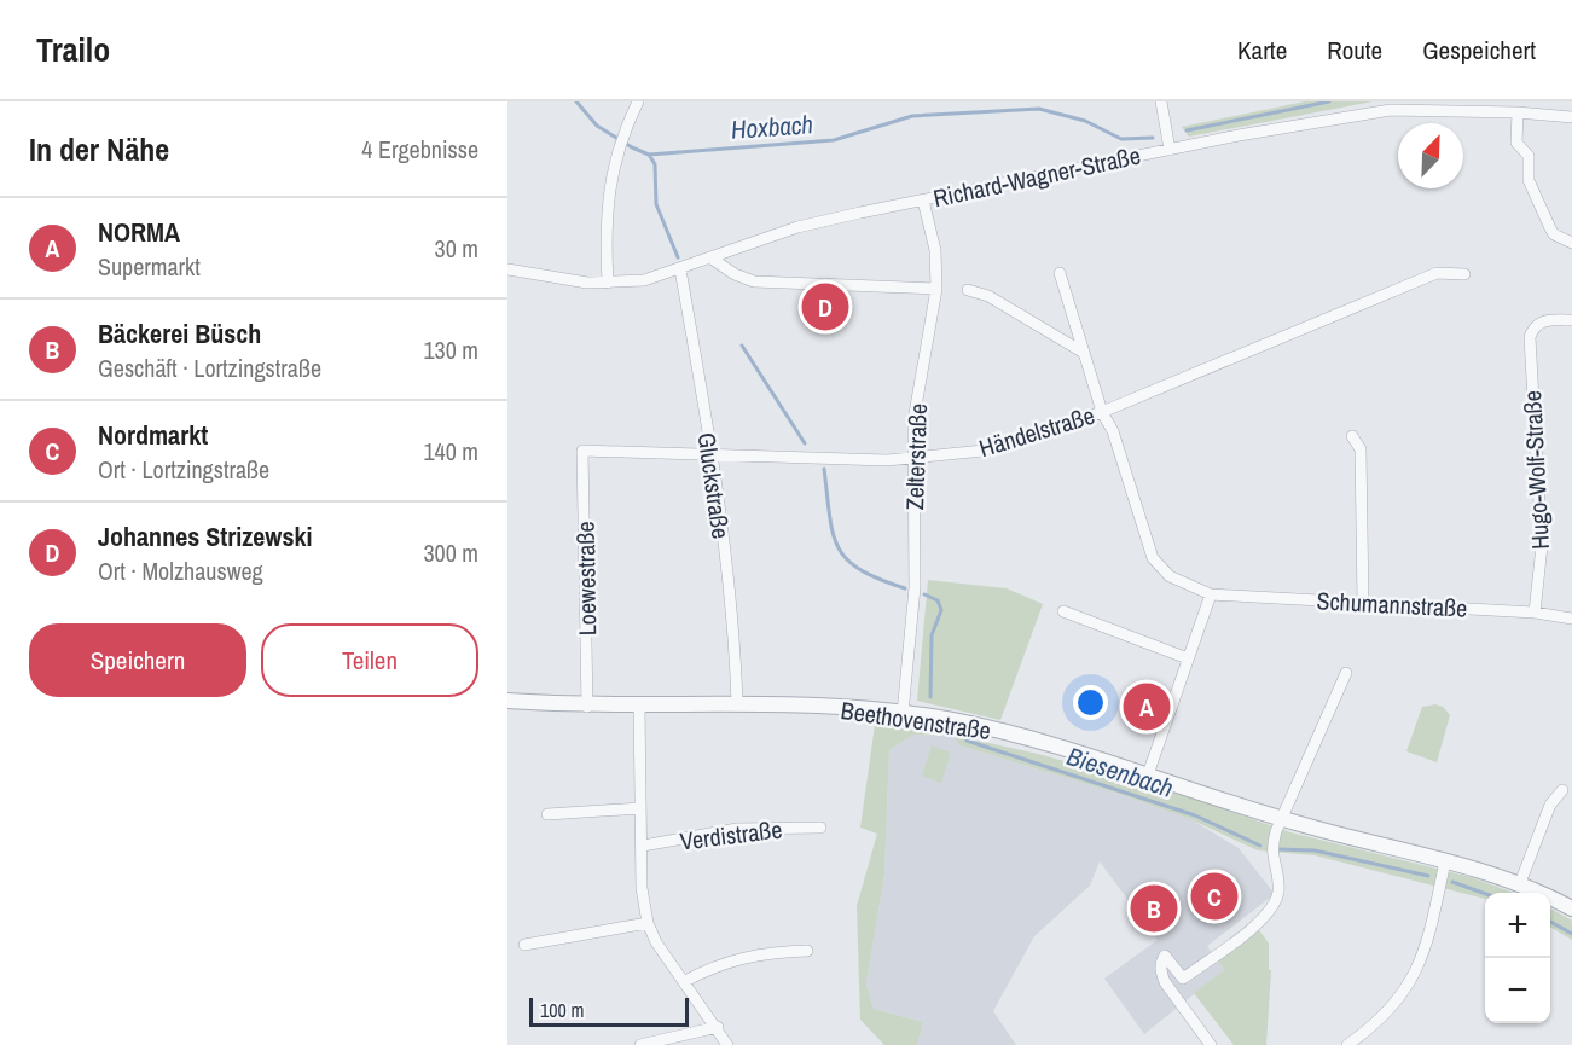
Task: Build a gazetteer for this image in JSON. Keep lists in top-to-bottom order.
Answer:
{
  "streets": {
    "street": [
      "Richard-Wagner-Straße",
      "Händelstraße",
      "Zelterstraße",
      "Hugo-Wolf-Straße",
      "Gluckstraße",
      "Loewestraße",
      "Schumannstraße",
      "Beethovenstraße",
      "Verdistraße"
    ]
  },
  "crossings": [
    ["Richard-Wagner-Straße", "Zelterstraße"],
    ["Richard-Wagner-Straße", "Gluckstraße"],
    ["Händelstraße", "Zelterstraße"],
    ["Händelstraße", "Gluckstraße"],
    ["Händelstraße", "Loewestraße"],
    ["Zelterstraße", "Beethovenstraße"],
    ["Hugo-Wolf-Straße", "Schumannstraße"],
    ["Gluckstraße", "Beethovenstraße"],
    ["Loewestraße", "Beethovenstraße"]
  ],
  "water": ["Hoxbach", "Biesenbach"],
  "scale_bar": "100 m",
  "north": "top right",
  "page": {
    "header": "Trailo",
    "nav": ["Karte", "Route", "Gespeichert"],
    "heading": ["In der Nähe", "4 Ergebnisse"],
    "list": [
      {
        "mark": "A",
        "name": "NORMA",
        "note": "Supermarkt",
        "value": "30 m"
      },
      {
        "mark": "B",
        "name": "Bäckerei Büsch",
        "note": "Geschäft · Lortzingstraße",
        "value": "130 m"
      },
      {
        "mark": "C",
        "name": "Nordmarkt",
        "note": "Ort · Lortzingstraße",
        "value": "140 m"
      },
      {
        "mark": "D",
        "name": "Johannes Strizewski",
        "note": "Ort · Molzhausweg",
        "value": "300 m"
      }
    ],
    "pins": [
      "D",
      "A",
      "C",
      "B"
    ],
    "buttons": ["Speichern", "Teilen"],
    "map_buttons": ["+", "−"],
    "scale": "100 m"
  }
}
